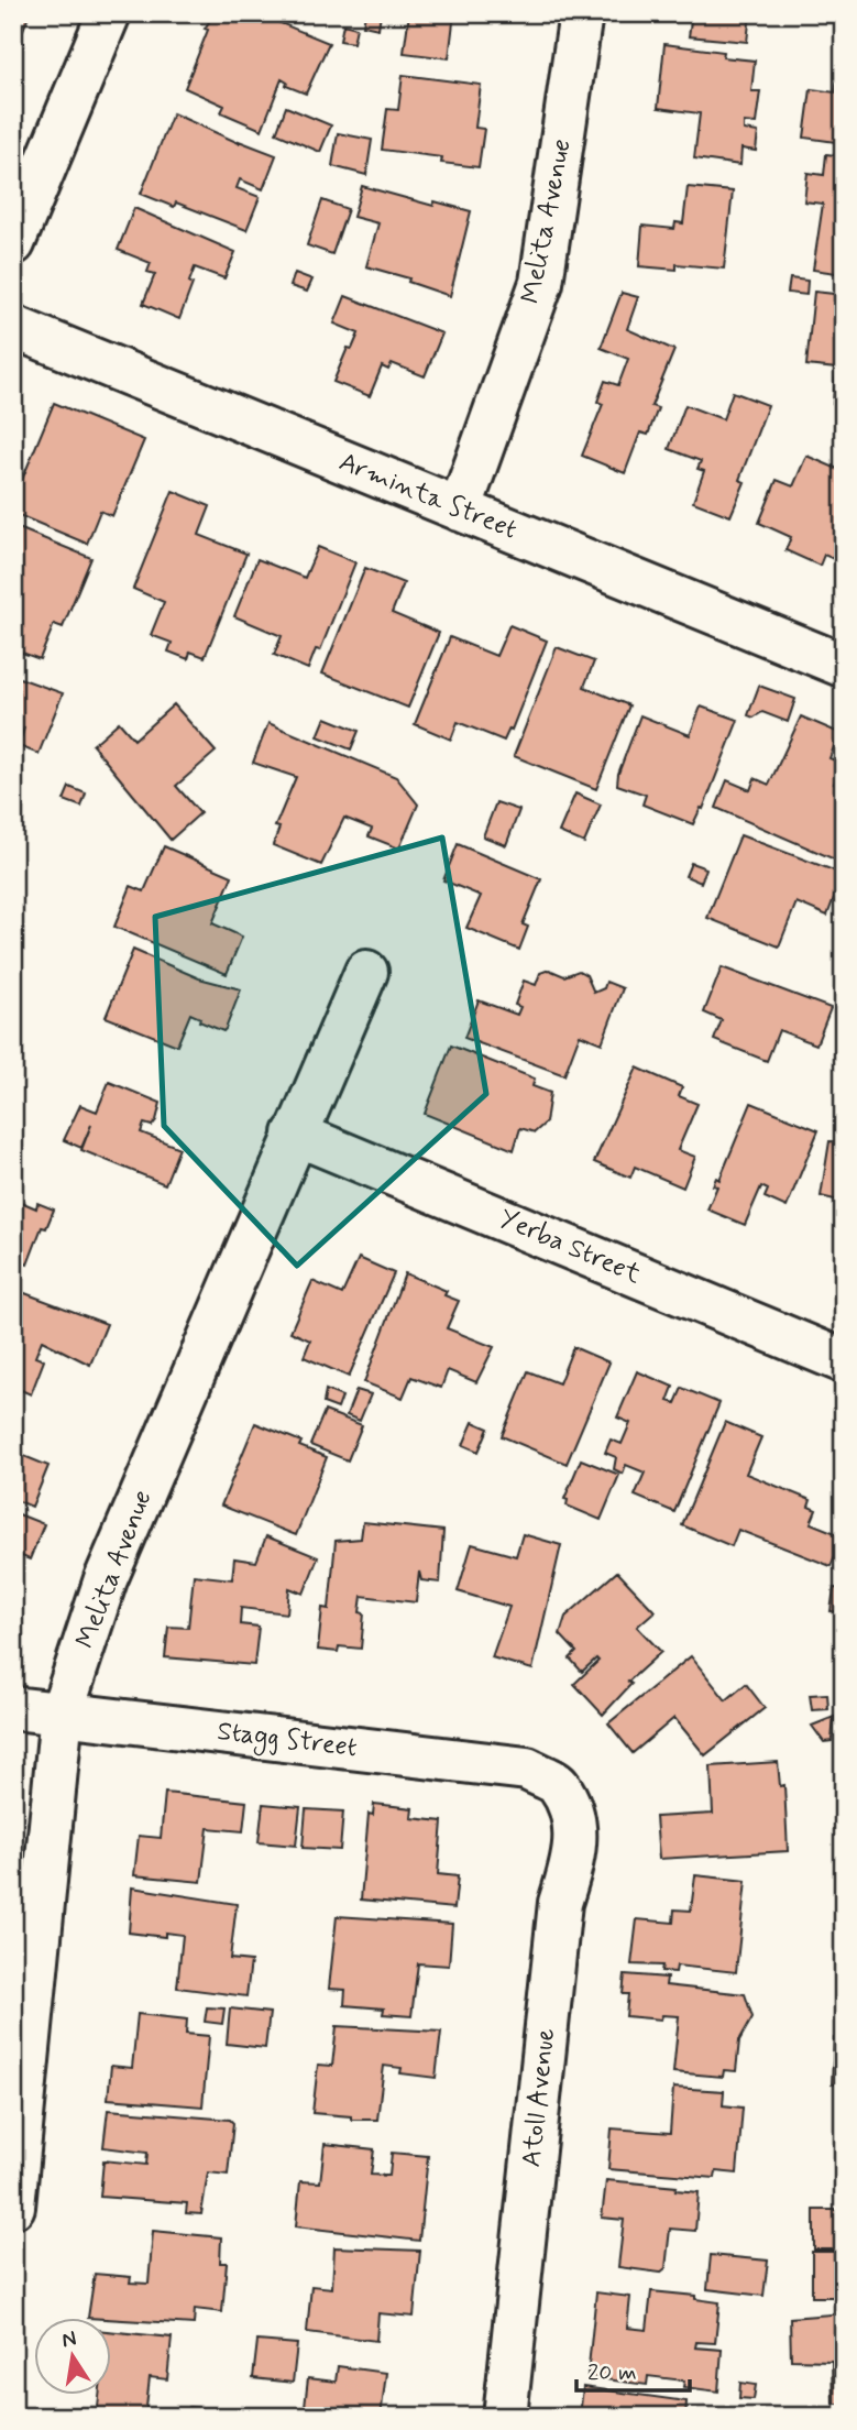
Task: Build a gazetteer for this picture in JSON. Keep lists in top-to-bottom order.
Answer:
{
  "streets": {
    "street": [
      "Melita Avenue",
      "Arminta Street",
      "Yerba Street",
      "Stagg Street",
      "Atoll Avenue"
    ]
  },
  "crossings": [
    ["Melita Avenue", "Arminta Street"],
    ["Melita Avenue", "Yerba Street"],
    ["Melita Avenue", "Stagg Street"],
    ["Stagg Street", "Atoll Avenue"]
  ],
  "scale_bar": "20 m",
  "north": "top"
}
